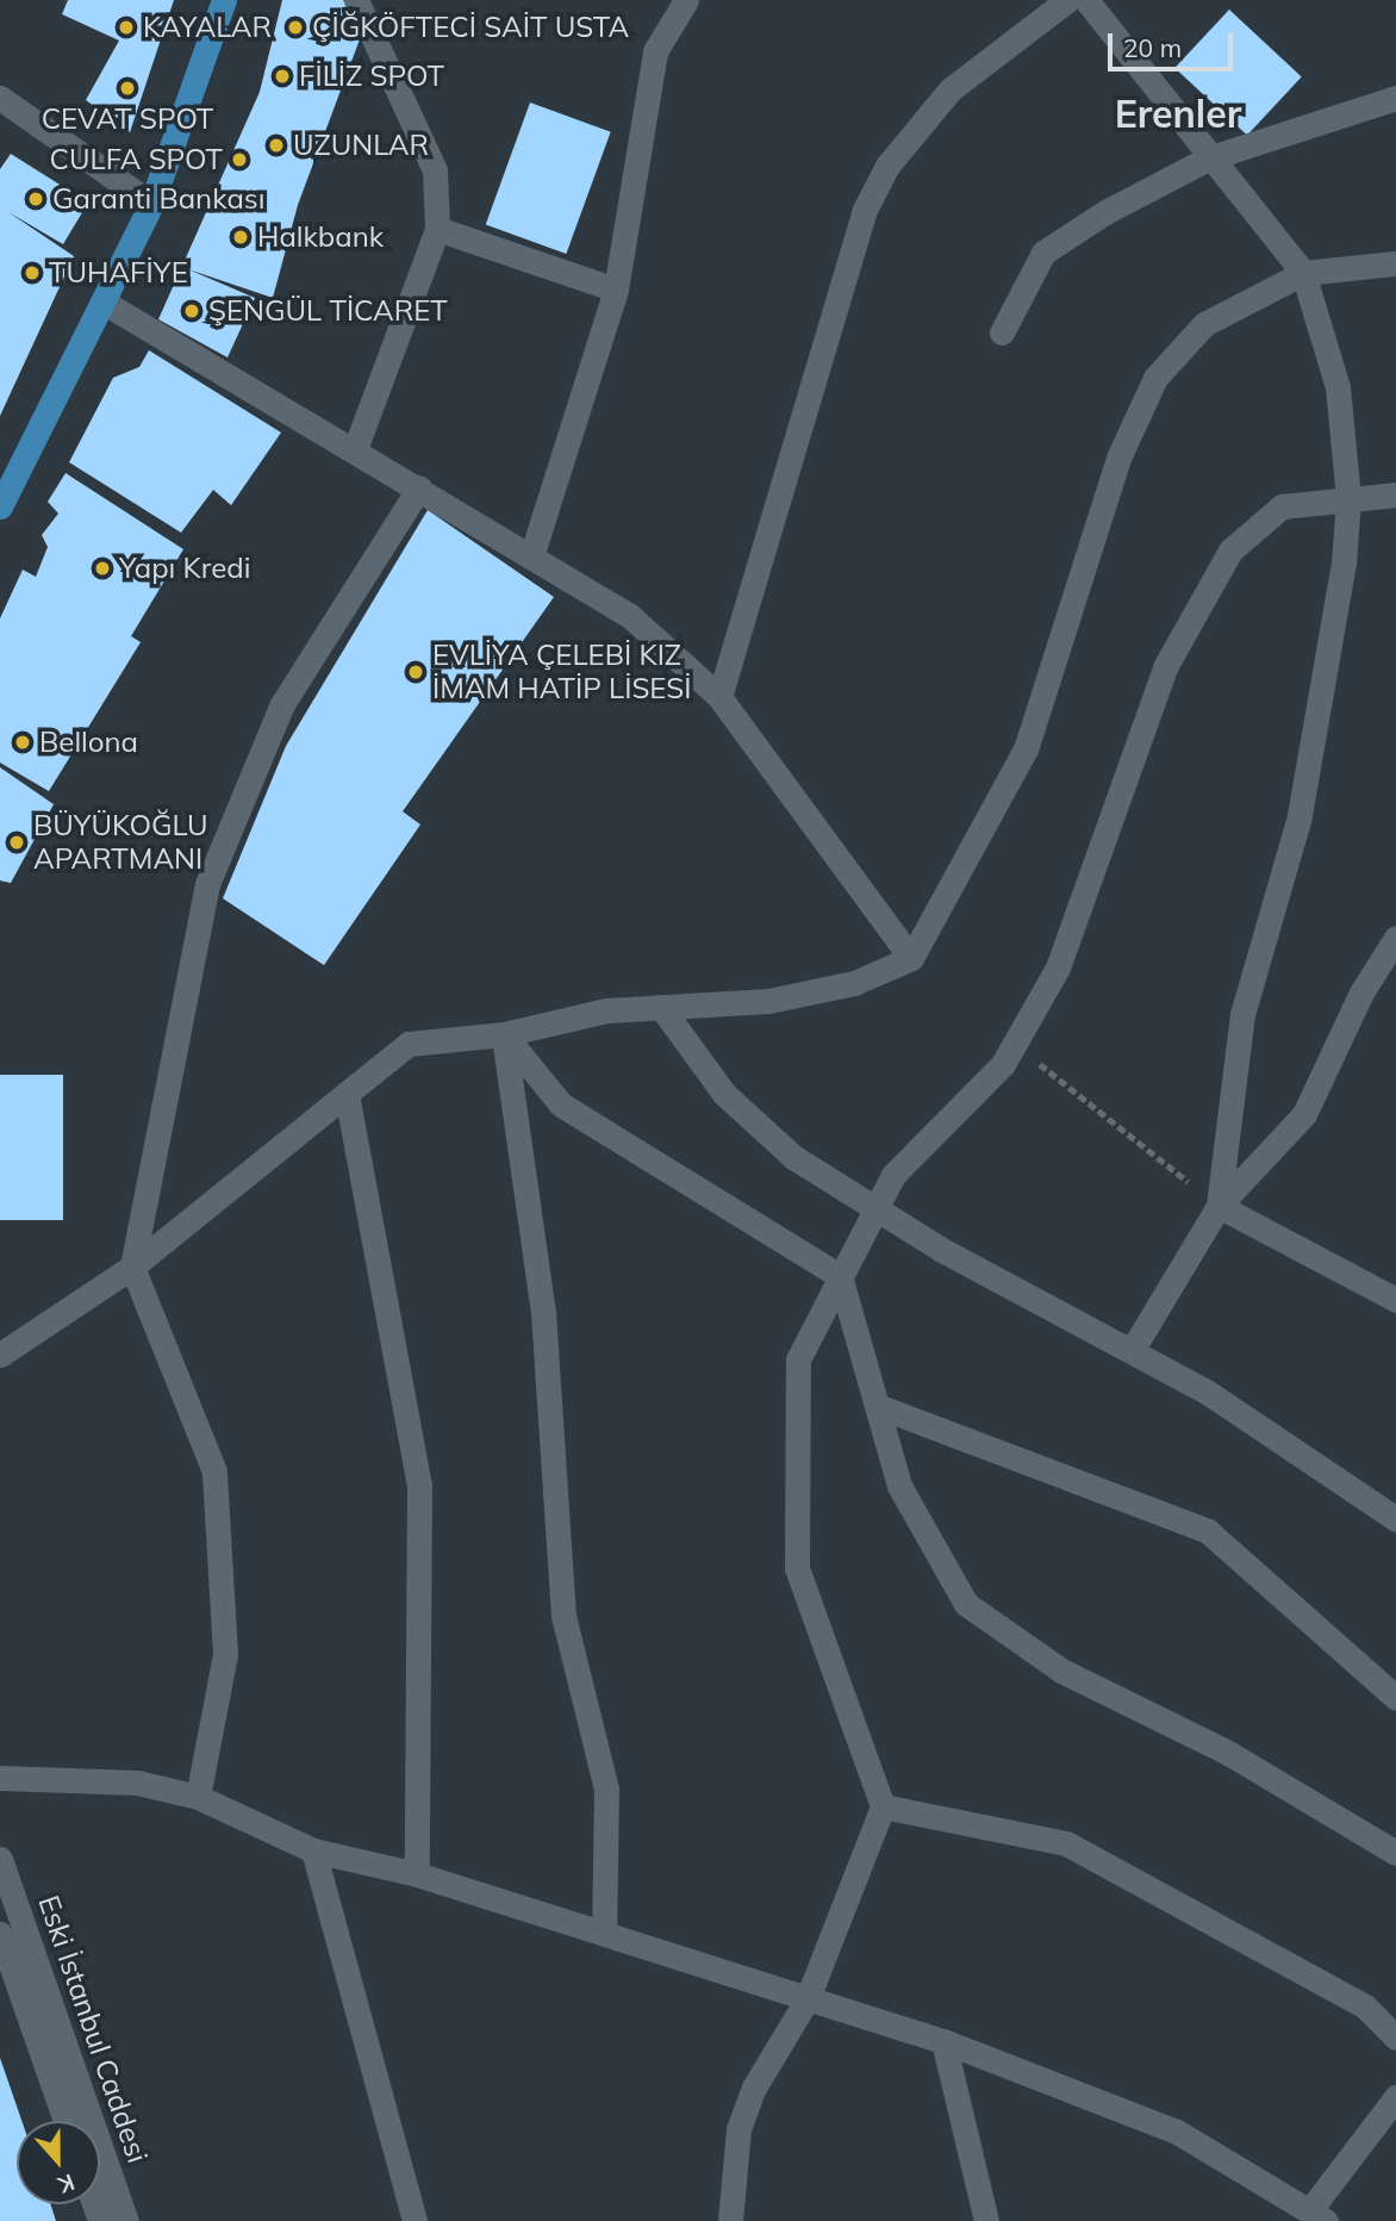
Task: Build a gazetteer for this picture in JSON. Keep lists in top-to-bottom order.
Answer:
{
  "streets": {
    "street": ["Eski İstanbul Caddesi"]
  },
  "districts": ["Erenler"],
  "places": [
    "KAYALAR",
    "ÇİĞKÖFTECİ SAİT USTA",
    "FİLİZ SPOT",
    "CEVAT SPOT",
    "UZUNLAR",
    "CULFA SPOT",
    "Garanti Bankası",
    "Halkbank",
    "TUHAFİYE",
    "ŞENGÜL TİCARET",
    "Yapı Kredi",
    "EVLİYA ÇELEBİ KIZ İMAM HATİP LİSESİ",
    "Bellona",
    "BÜYÜKOĞLU APARTMANI"
  ],
  "scale_bar": "20 m",
  "north": "bottom"
}
